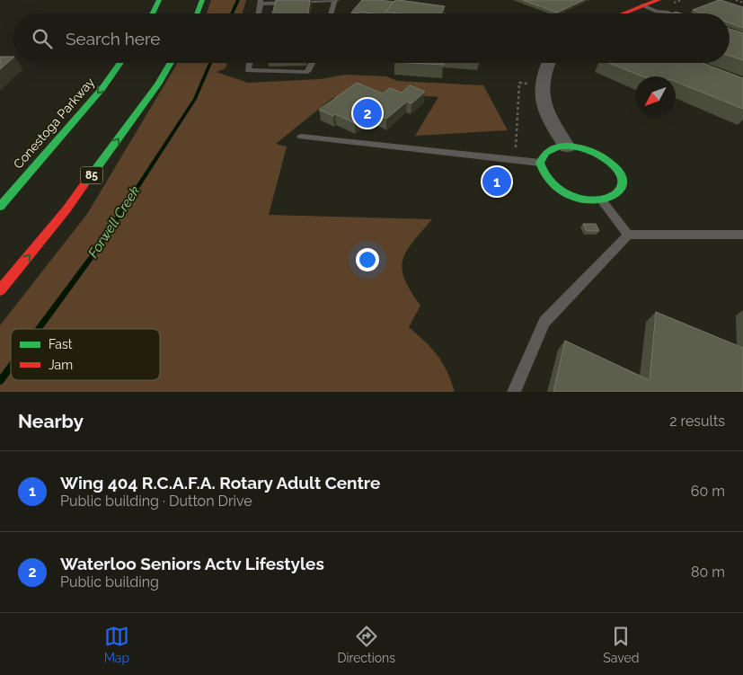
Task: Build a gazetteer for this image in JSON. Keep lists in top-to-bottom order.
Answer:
{
  "streets": {
    "main road": ["Conestoga Parkway", "85"]
  },
  "water": ["Forwell Creek"],
  "legend": ["Fast", "Jam"],
  "north": "bottom left",
  "page": {
    "search": "Search here",
    "pins": ["2", "1"],
    "heading": ["Nearby", "2 results"],
    "list": [
      {
        "mark": "1",
        "name": "Wing 404 R.C.A.F.A. Rotary Adult Centre",
        "note": "Public building · Dutton Drive",
        "value": "60 m"
      },
      {
        "mark": "2",
        "name": "Waterloo Seniors Actv Lifestyles",
        "note": "Public building",
        "value": "80 m"
      }
    ],
    "nav": ["Map", "Directions", "Saved"]
  }
}
